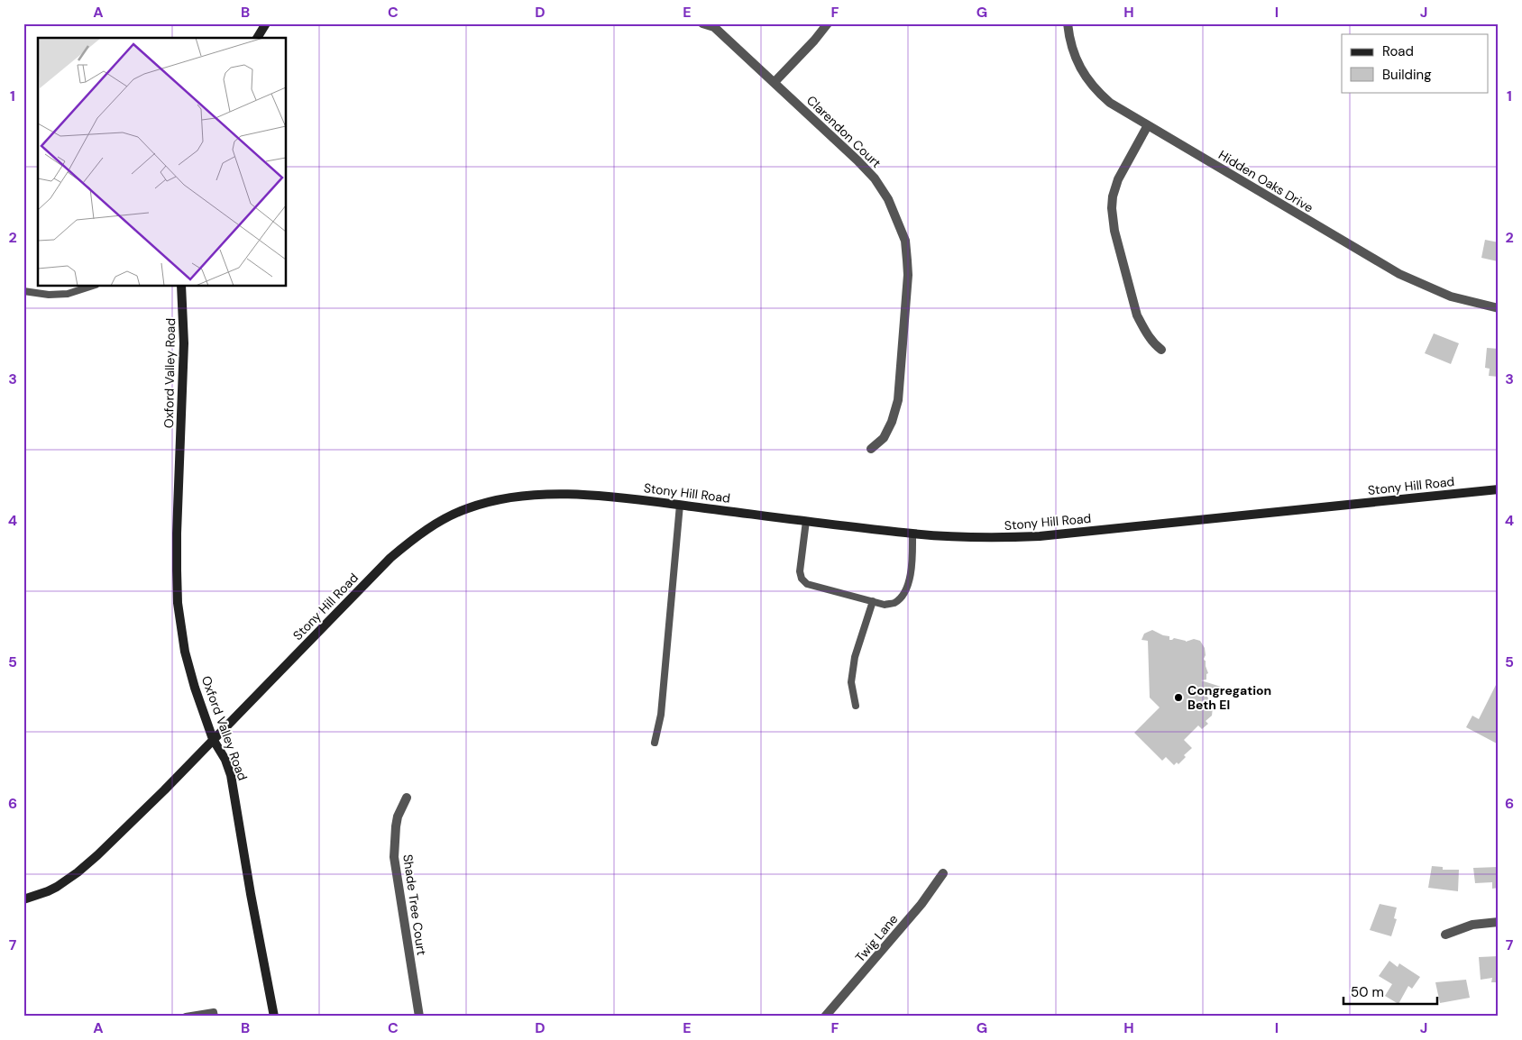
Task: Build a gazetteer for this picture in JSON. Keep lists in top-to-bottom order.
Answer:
{
  "streets": {
    "street": [
      "Clarendon Court",
      "Hidden Oaks Drive",
      "Oxford Valley Road",
      "Stony Hill Road",
      "Shade Tree Court",
      "Twig Lane"
    ]
  },
  "crossings": [
    ["Oxford Valley Road", "Stony Hill Road"]
  ],
  "places": ["Congregation Beth El"],
  "legend": ["Road", "Building"],
  "scale_bar": "50 m",
  "grid": {
    "columns": [
      "A",
      "B",
      "C",
      "D",
      "E",
      "F",
      "G",
      "H",
      "I",
      "J"
    ],
    "rows": [
      "1",
      "2",
      "3",
      "4",
      "5",
      "6",
      "7"
    ]
  }
}
